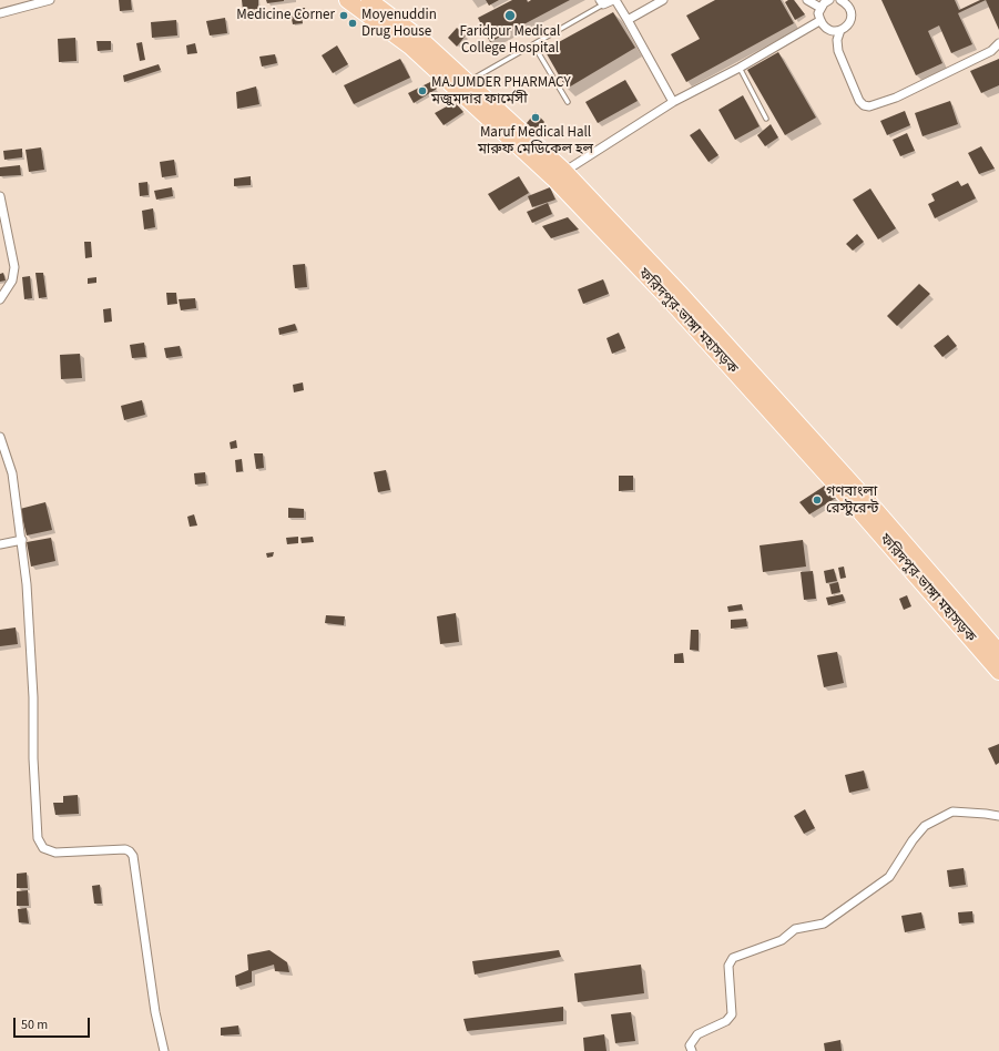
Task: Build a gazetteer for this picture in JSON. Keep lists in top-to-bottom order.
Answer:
{
  "streets": {
    "highway": ["ফরিদপুর-ভাঙ্গা মহাসড়ক"]
  },
  "places": [
    "Medicine Corner",
    "Faridpur Medical College Hospital",
    "Moyenuddin Drug House",
    "MAJUMDER PHARMACY মজুমদার ফার্মেসী",
    "Maruf Medical Hall মারুফ মেডিকেল হল",
    "গণবাংলা রেস্টুরেন্ট"
  ],
  "scale_bar": "50 m"
}
